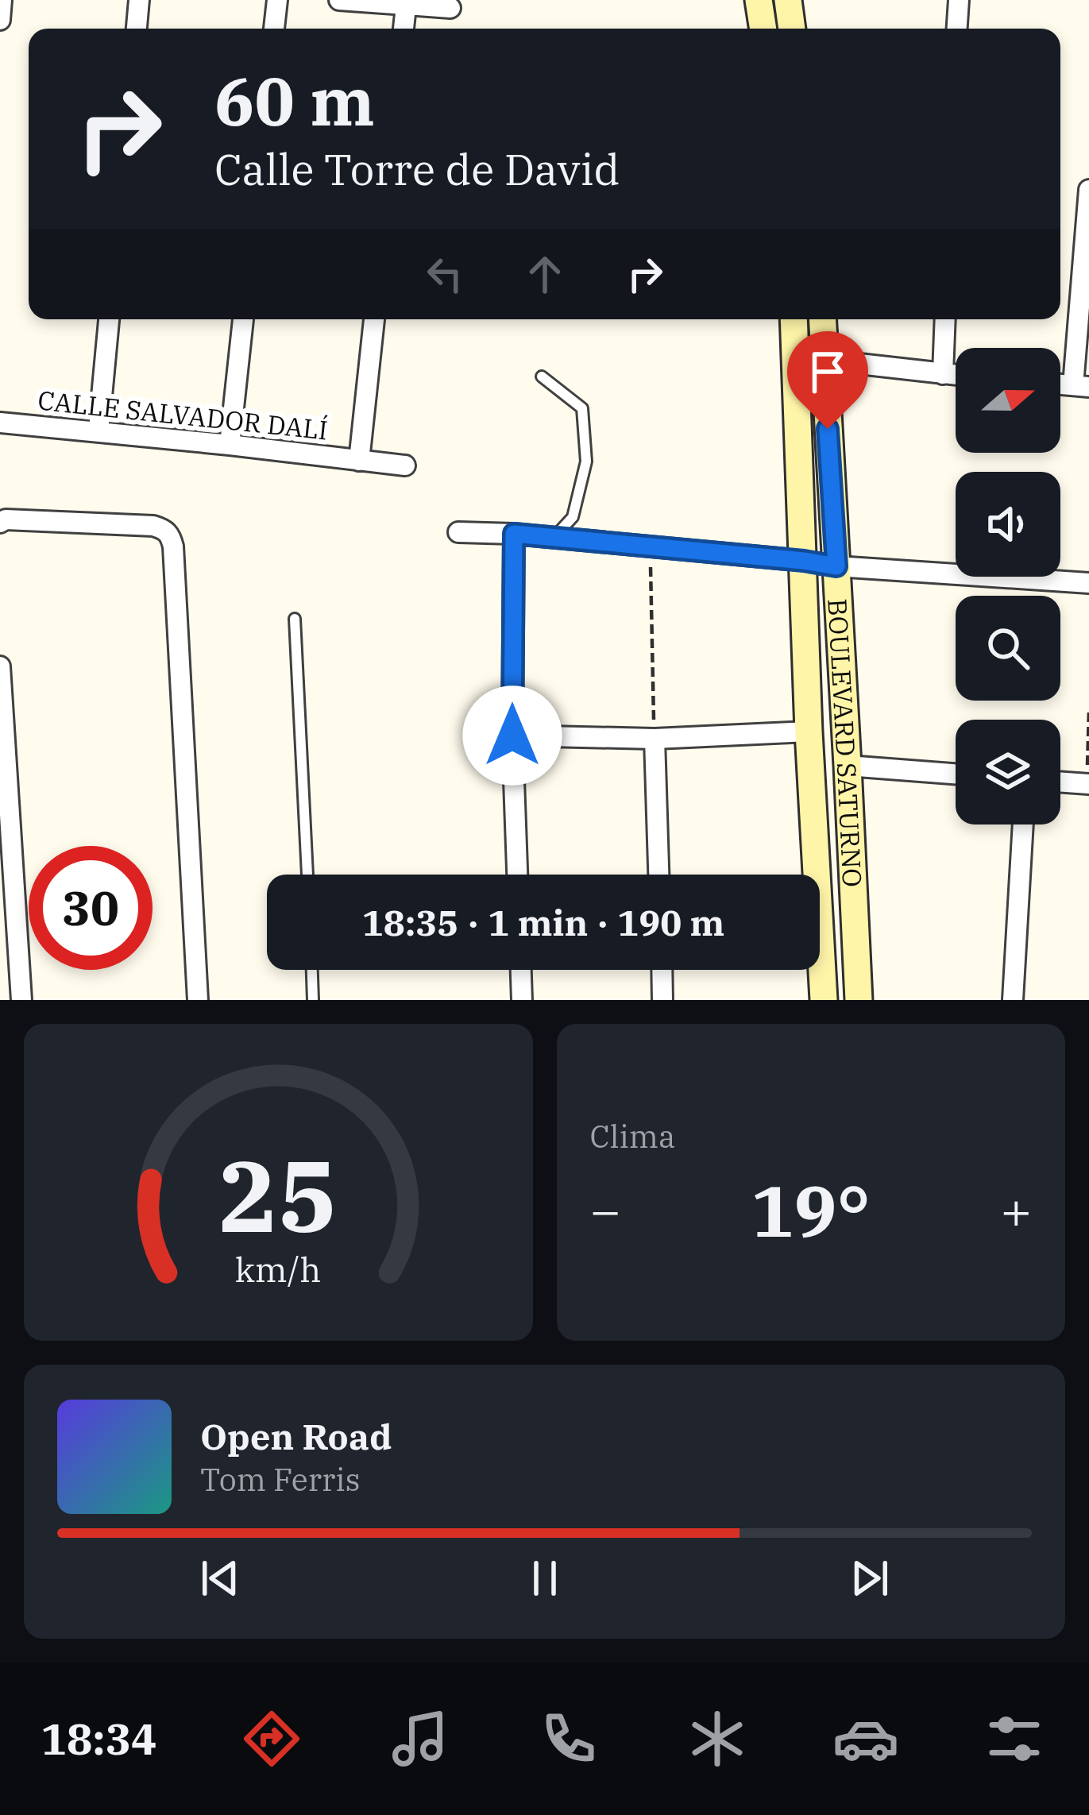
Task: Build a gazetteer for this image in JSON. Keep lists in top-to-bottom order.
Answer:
{
  "streets": {
    "street": ["CALLE SALVADOR DALÍ", "BOULEVARD SATURNO"]
  },
  "north": "right",
  "page": {
    "turn": ["60 m", "Calle Torre de David"],
    "limit": "30",
    "trip": "18:35 · 1 min · 190 m",
    "tile": "Clima",
    "heat": ["−", "19°", "+"],
    "song": ["Open Road", "Tom Ferris"],
    "tabs": "18:34",
    "gauge": ["25", "km/h"]
  }
}
